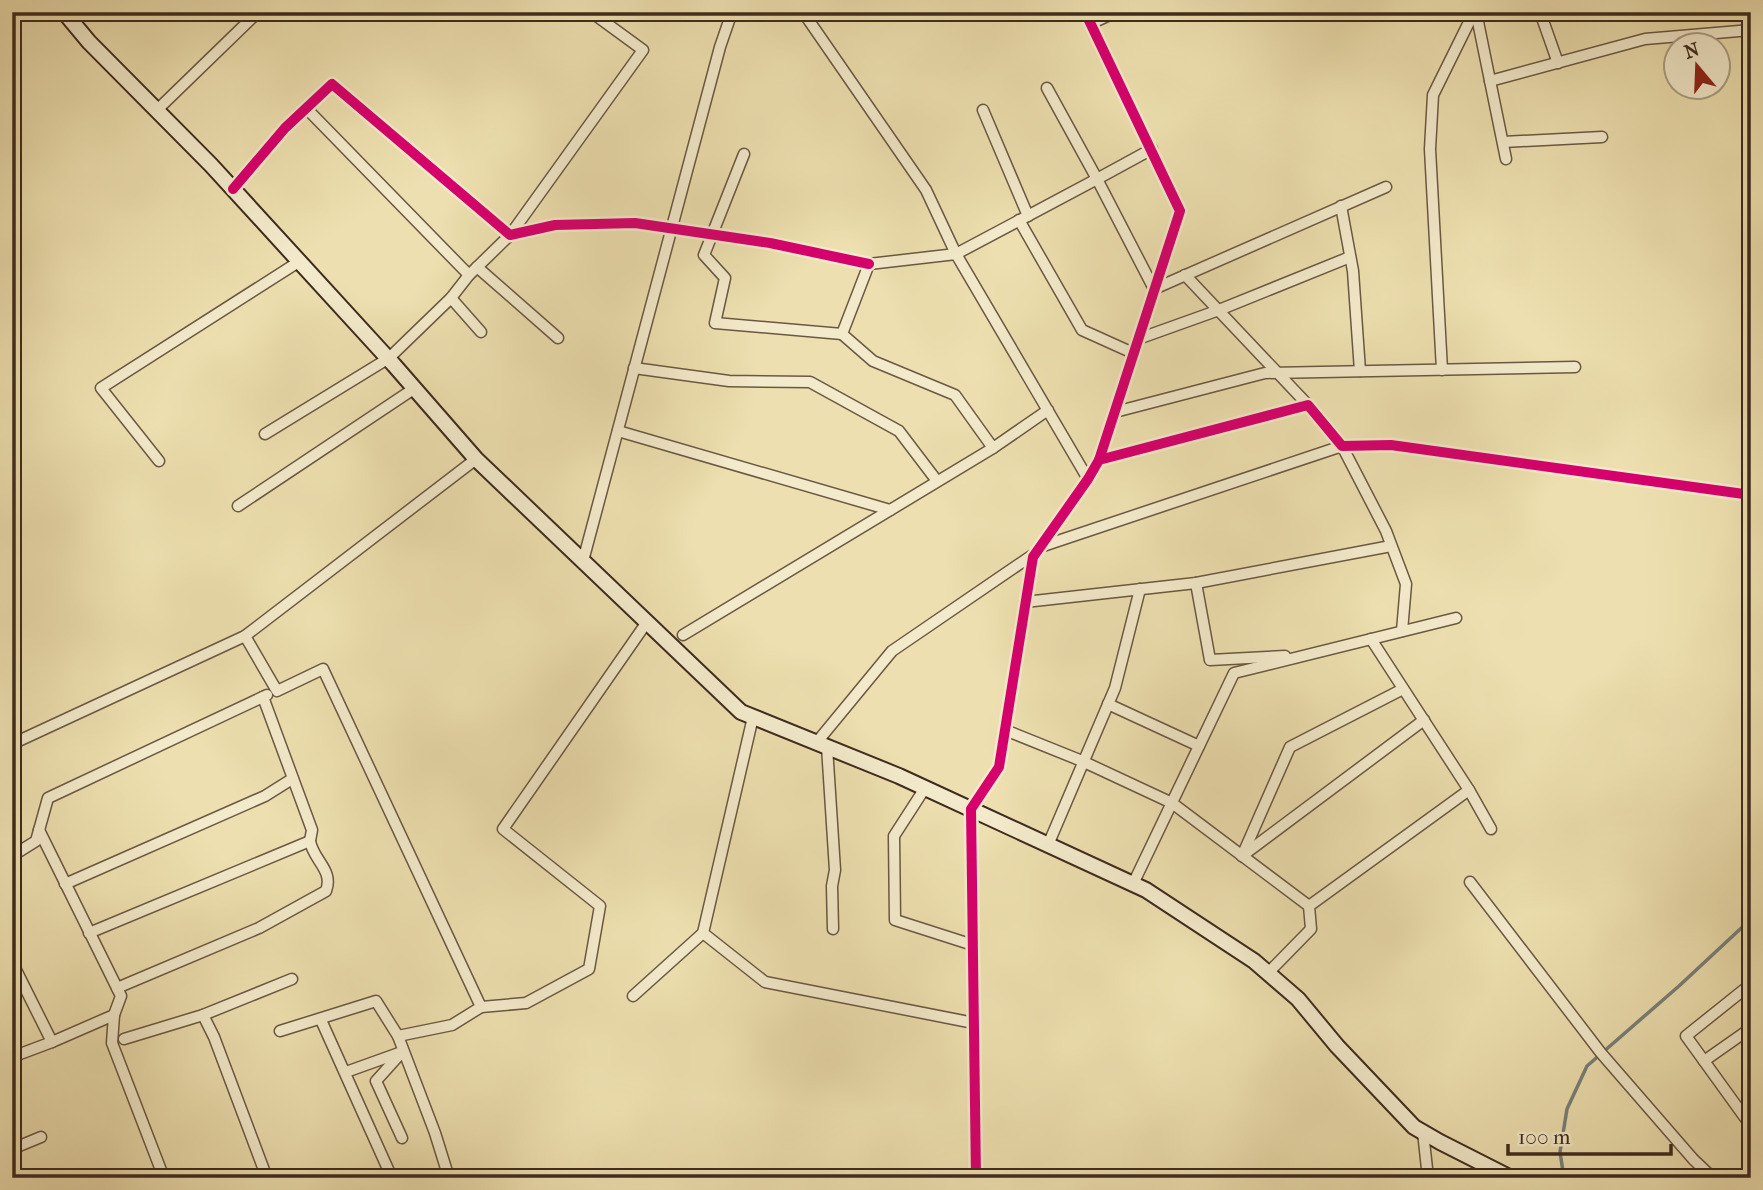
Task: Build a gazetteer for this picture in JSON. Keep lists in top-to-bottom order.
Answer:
{
  "scale_bar": "100 m",
  "north": "top"
}
